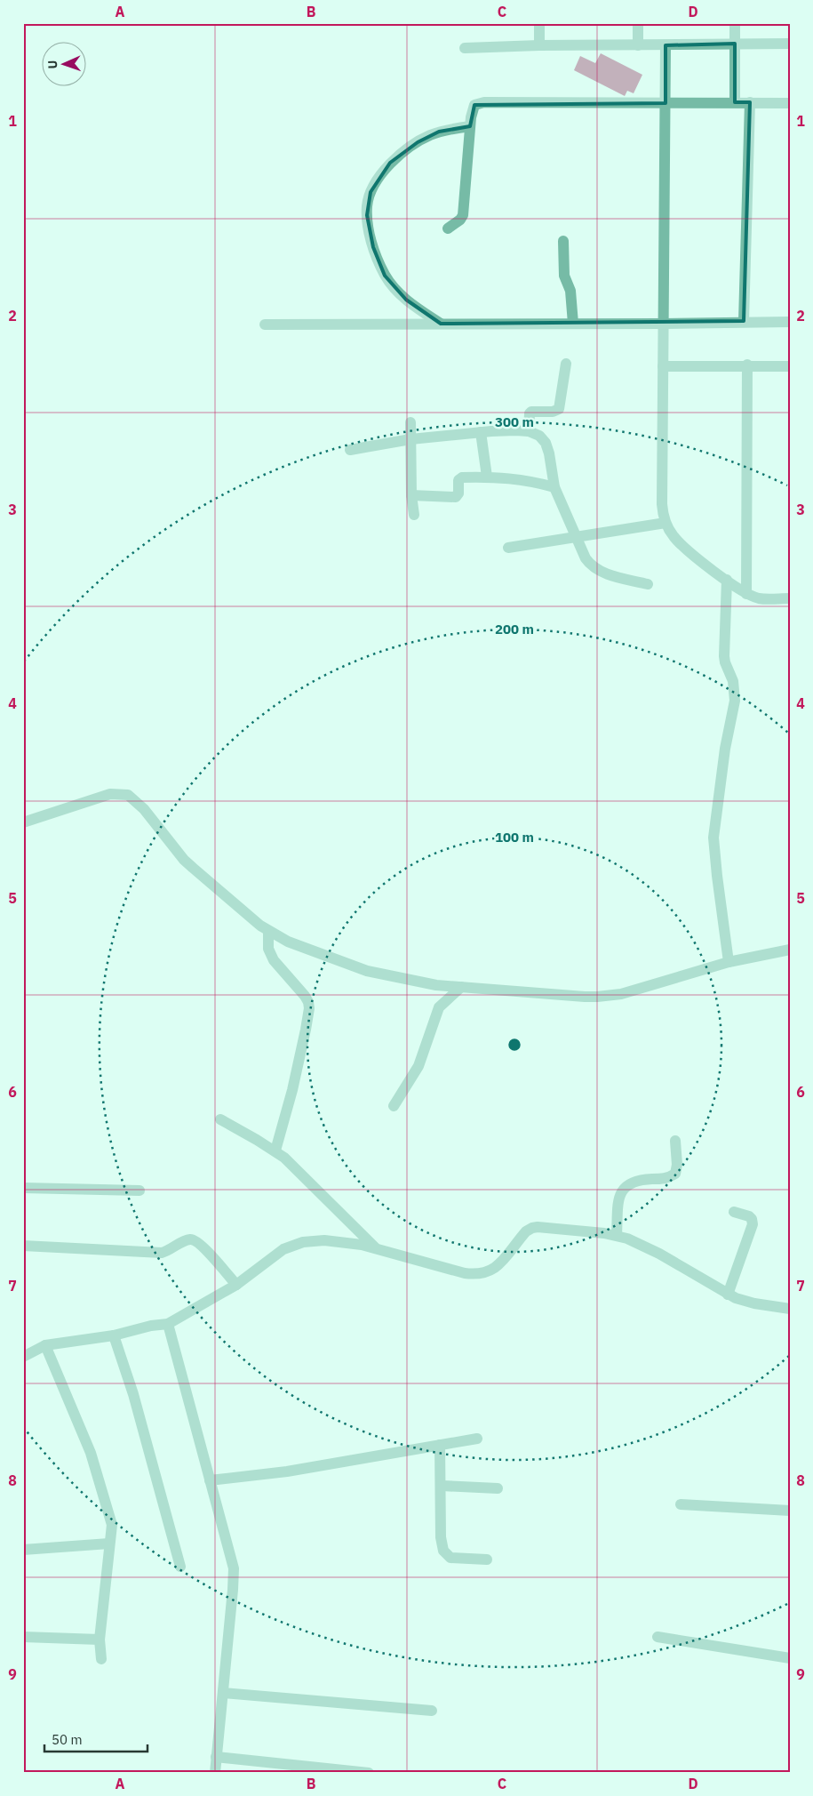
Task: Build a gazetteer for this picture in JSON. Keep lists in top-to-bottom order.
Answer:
{
  "scale_bar": "50 m",
  "north": "left",
  "grid": {
    "columns": [
      "A",
      "B",
      "C",
      "D"
    ],
    "rows": [
      "1",
      "2",
      "3",
      "4",
      "5",
      "6",
      "7",
      "8",
      "9"
    ]
  },
  "rings": ["300 m", "200 m", "100 m"]
}
